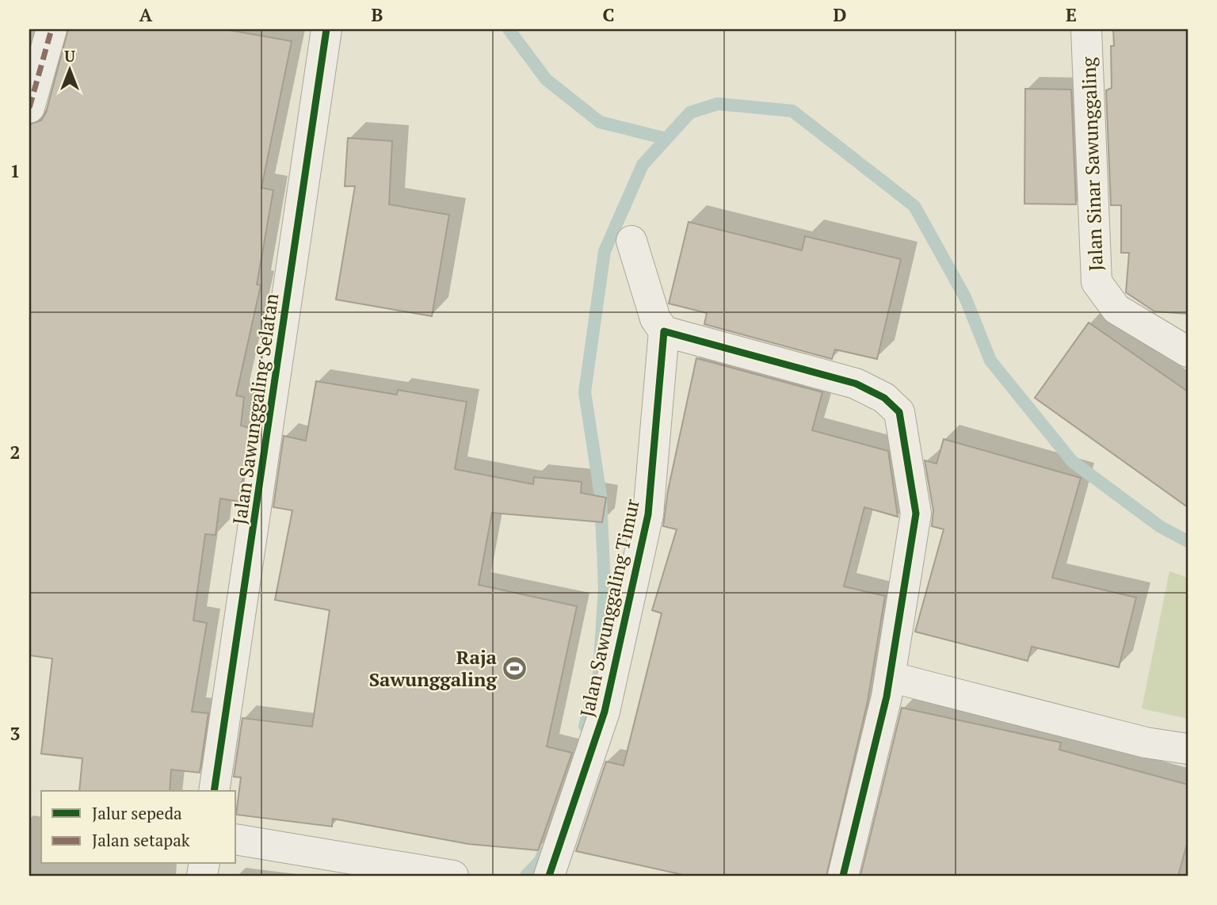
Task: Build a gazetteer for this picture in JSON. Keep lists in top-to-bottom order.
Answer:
{
  "streets": {
    "street": ["Jalan Sinar Sawunggaling", "Jalan Sawunggaling Selatan", "Jalan Sawunggaling Timur"]
  },
  "places": {
    "sports": ["Raja Sawunggaling"]
  },
  "legend": ["Jalur sepeda", "Jalan setapak"],
  "north": "top",
  "grid": {
    "columns": [
      "A",
      "B",
      "C",
      "D",
      "E"
    ],
    "rows": ["1", "2", "3"]
  }
}
